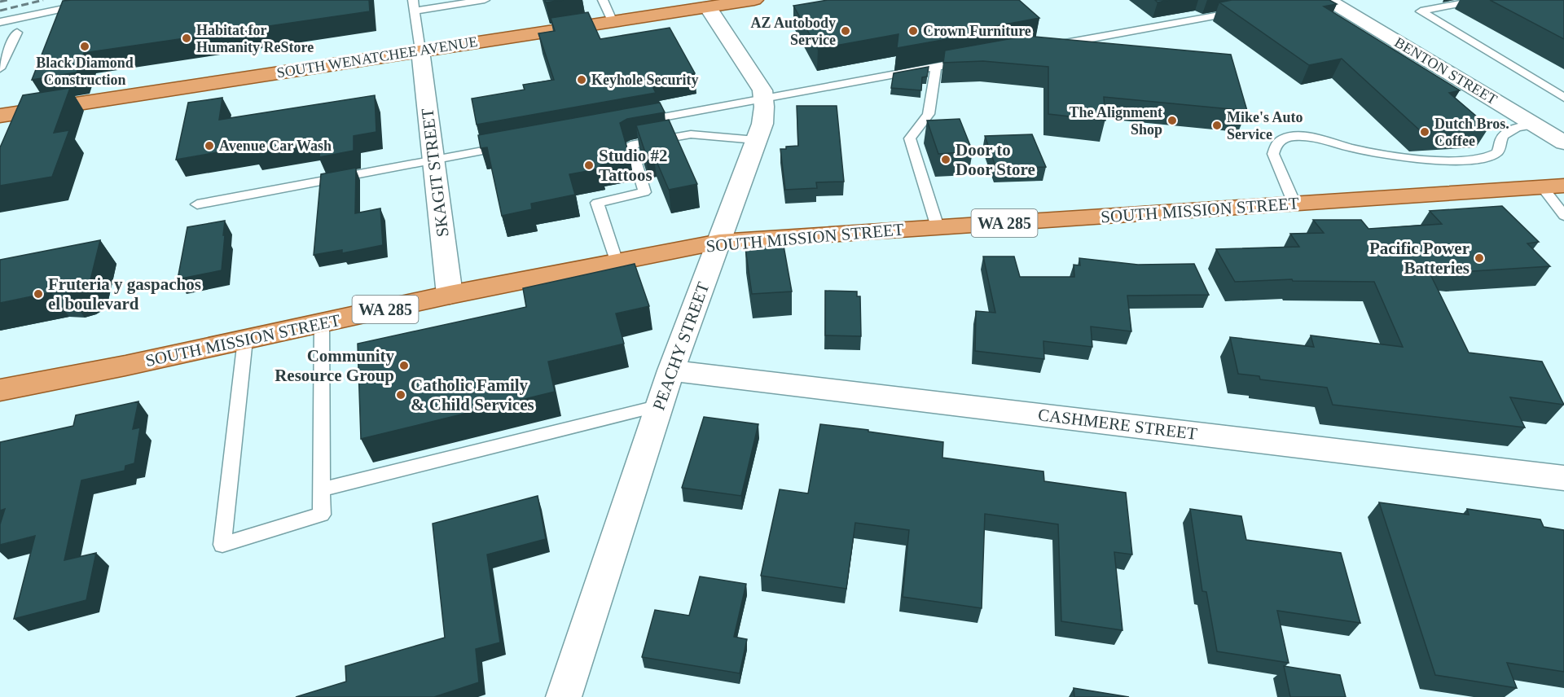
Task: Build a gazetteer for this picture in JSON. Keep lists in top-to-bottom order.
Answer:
{
  "streets": {
    "main road": ["SOUTH WENATCHEE AVENUE", "SOUTH MISSION STREET", "WA 285"],
    "street": [
      "BENTON STREET",
      "SKAGIT STREET",
      "PEACHY STREET",
      "CASHMERE STREET"
    ]
  },
  "crossings": [
    ["SOUTH WENATCHEE AVENUE", "SKAGIT STREET"],
    ["SOUTH WENATCHEE AVENUE", "PEACHY STREET"],
    ["SKAGIT STREET", "SOUTH MISSION STREET"],
    ["SOUTH MISSION STREET", "PEACHY STREET"],
    ["PEACHY STREET", "CASHMERE STREET"]
  ],
  "places": [
    "AZ Autobody Service",
    "Crown Furniture",
    "Habitat for Humanity ReStore",
    "Black Diamond Construction",
    "Keyhole Security",
    "The Alignment Shop",
    "Mike's Auto Service",
    "Dutch Bros. Coffee",
    "Avenue Car Wash",
    "Door to Door Store",
    "Studio #2 Tattoos",
    "Pacific Power Batteries",
    "Fruteria y gaspachos el boulevard",
    "Community Resource Group",
    "Catholic Family & Child Services"
  ]
}
